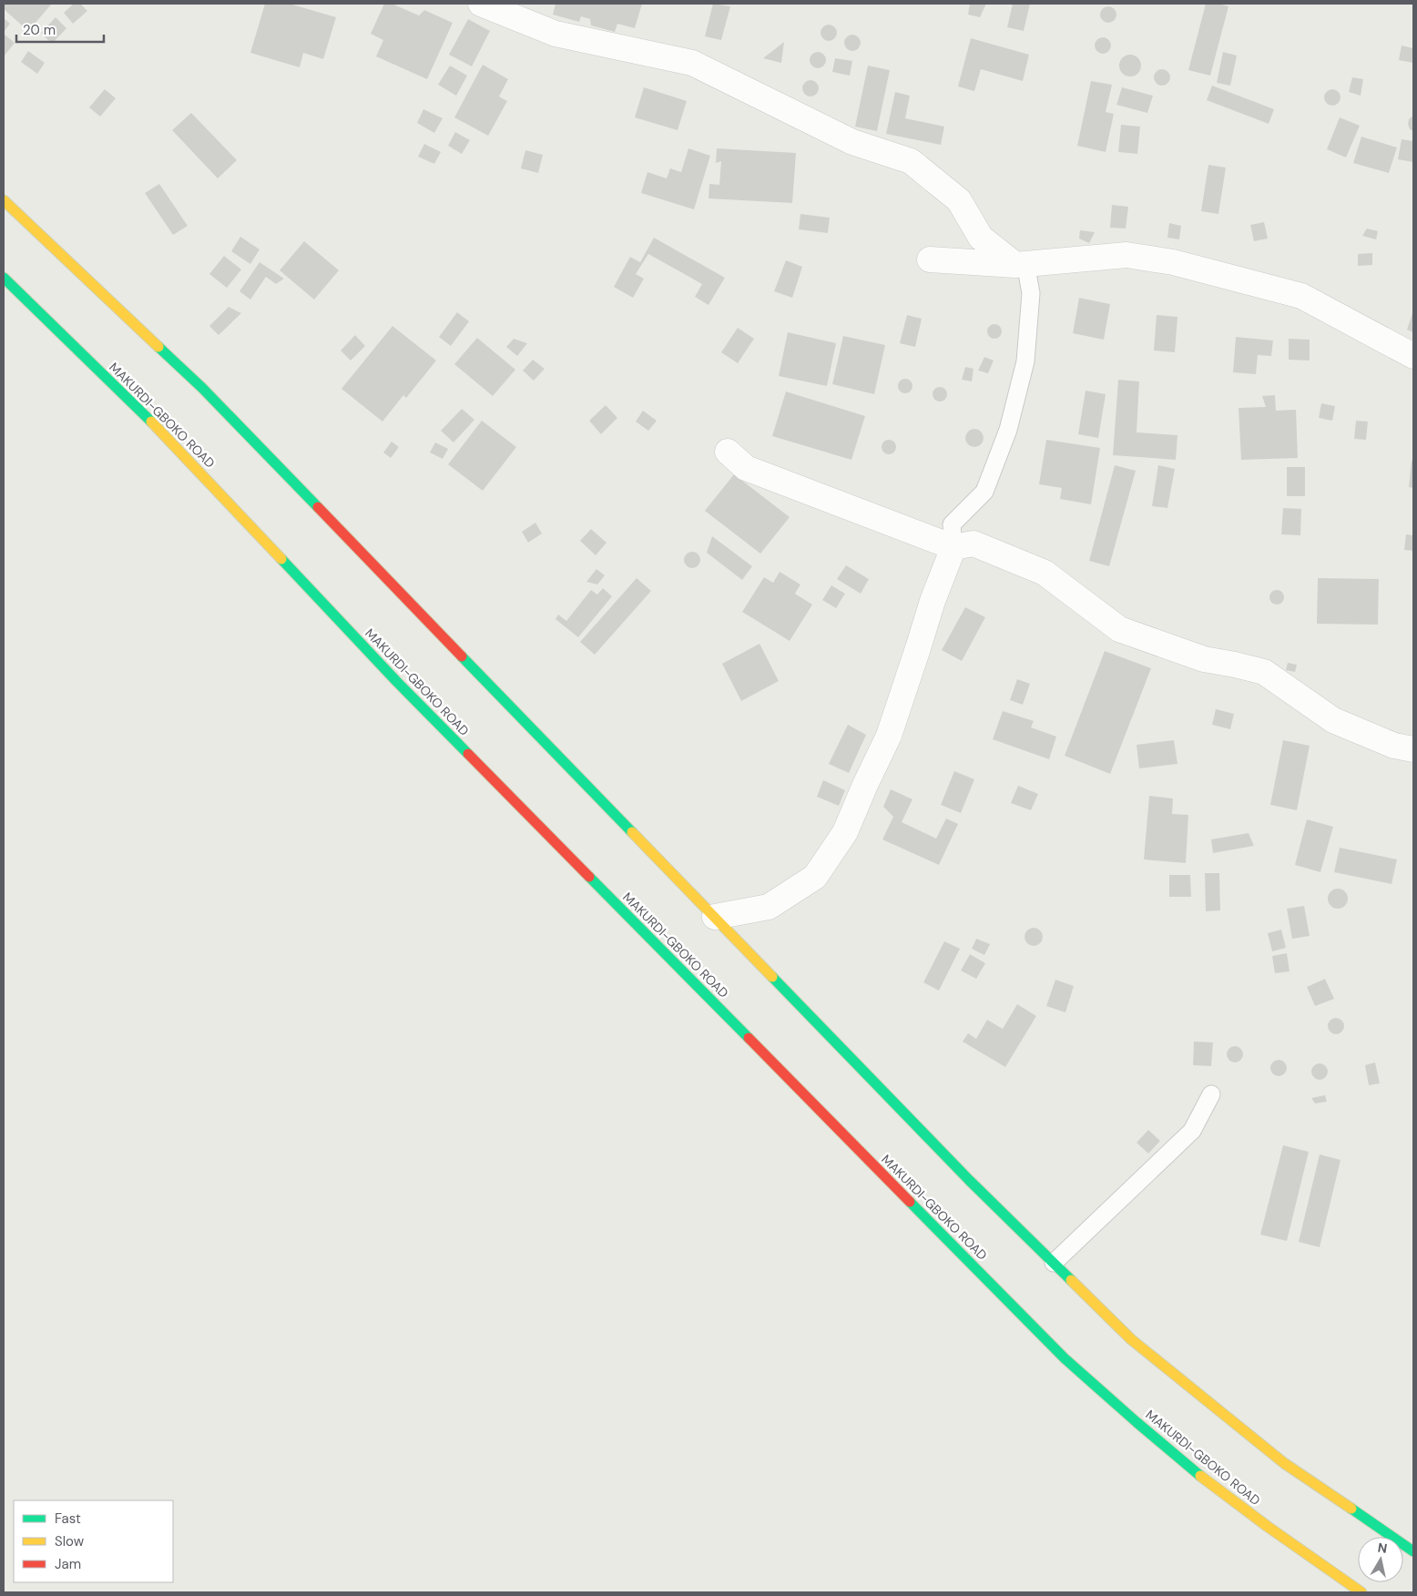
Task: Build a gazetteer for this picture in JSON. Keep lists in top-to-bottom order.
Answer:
{
  "streets": {
    "main road": ["MAKURDI-GBOKO ROAD"]
  },
  "legend": ["Fast", "Slow", "Jam"],
  "scale_bar": "20 m",
  "north": "top"
}
